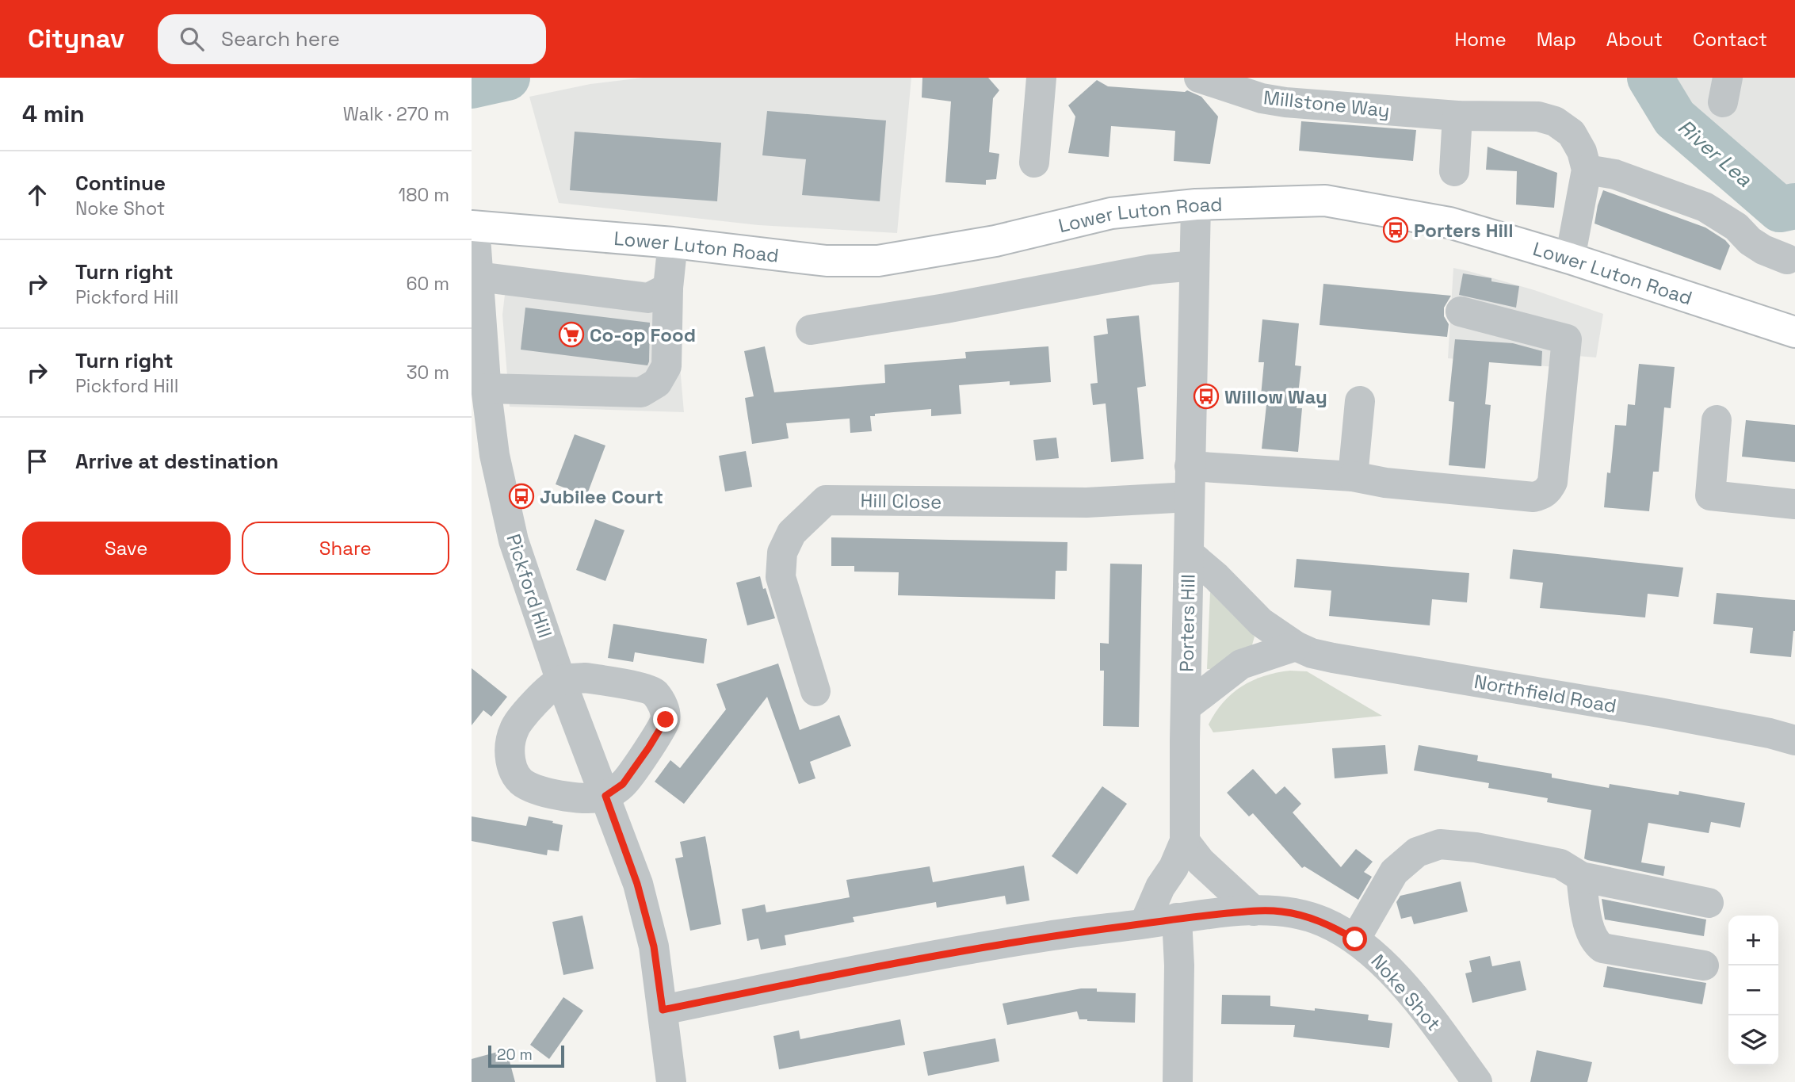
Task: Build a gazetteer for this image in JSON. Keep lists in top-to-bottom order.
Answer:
{
  "streets": {
    "main road": ["Lower Luton Road"],
    "street": [
      "Millstone Way",
      "Hill Close",
      "Pickford Hill",
      "Porters Hill",
      "Northfield Road",
      "Noke Shot"
    ]
  },
  "crossings": [
    ["Millstone Way", "Lower Luton Road"],
    ["Lower Luton Road", "Pickford Hill"],
    ["Lower Luton Road", "Porters Hill"],
    ["Hill Close", "Porters Hill"],
    ["Pickford Hill", "Noke Shot"],
    ["Porters Hill", "Northfield Road"],
    ["Porters Hill", "Noke Shot"]
  ],
  "water": ["River Lea"],
  "places": {
    "bus stop": ["Porters Hill", "Willow Way", "Jubilee Court"],
    "supermarket": ["Co-op Food"]
  },
  "scale_bar": "20 m",
  "page": {
    "header": "Citynav",
    "search": "Search here",
    "nav": [
      "Home",
      "Map",
      "About",
      "Contact"
    ],
    "heading": ["4 min", "Walk · 270 m"],
    "list": [
      ["Continue", "Noke Shot", "180 m"],
      ["Turn right", "Pickford Hill", "60 m"],
      ["Turn right", "Pickford Hill", "30 m"],
      "Arrive at destination"
    ],
    "buttons": ["Save", "Share"],
    "map_buttons": ["+", "−"],
    "scale": "20 m"
  }
}
